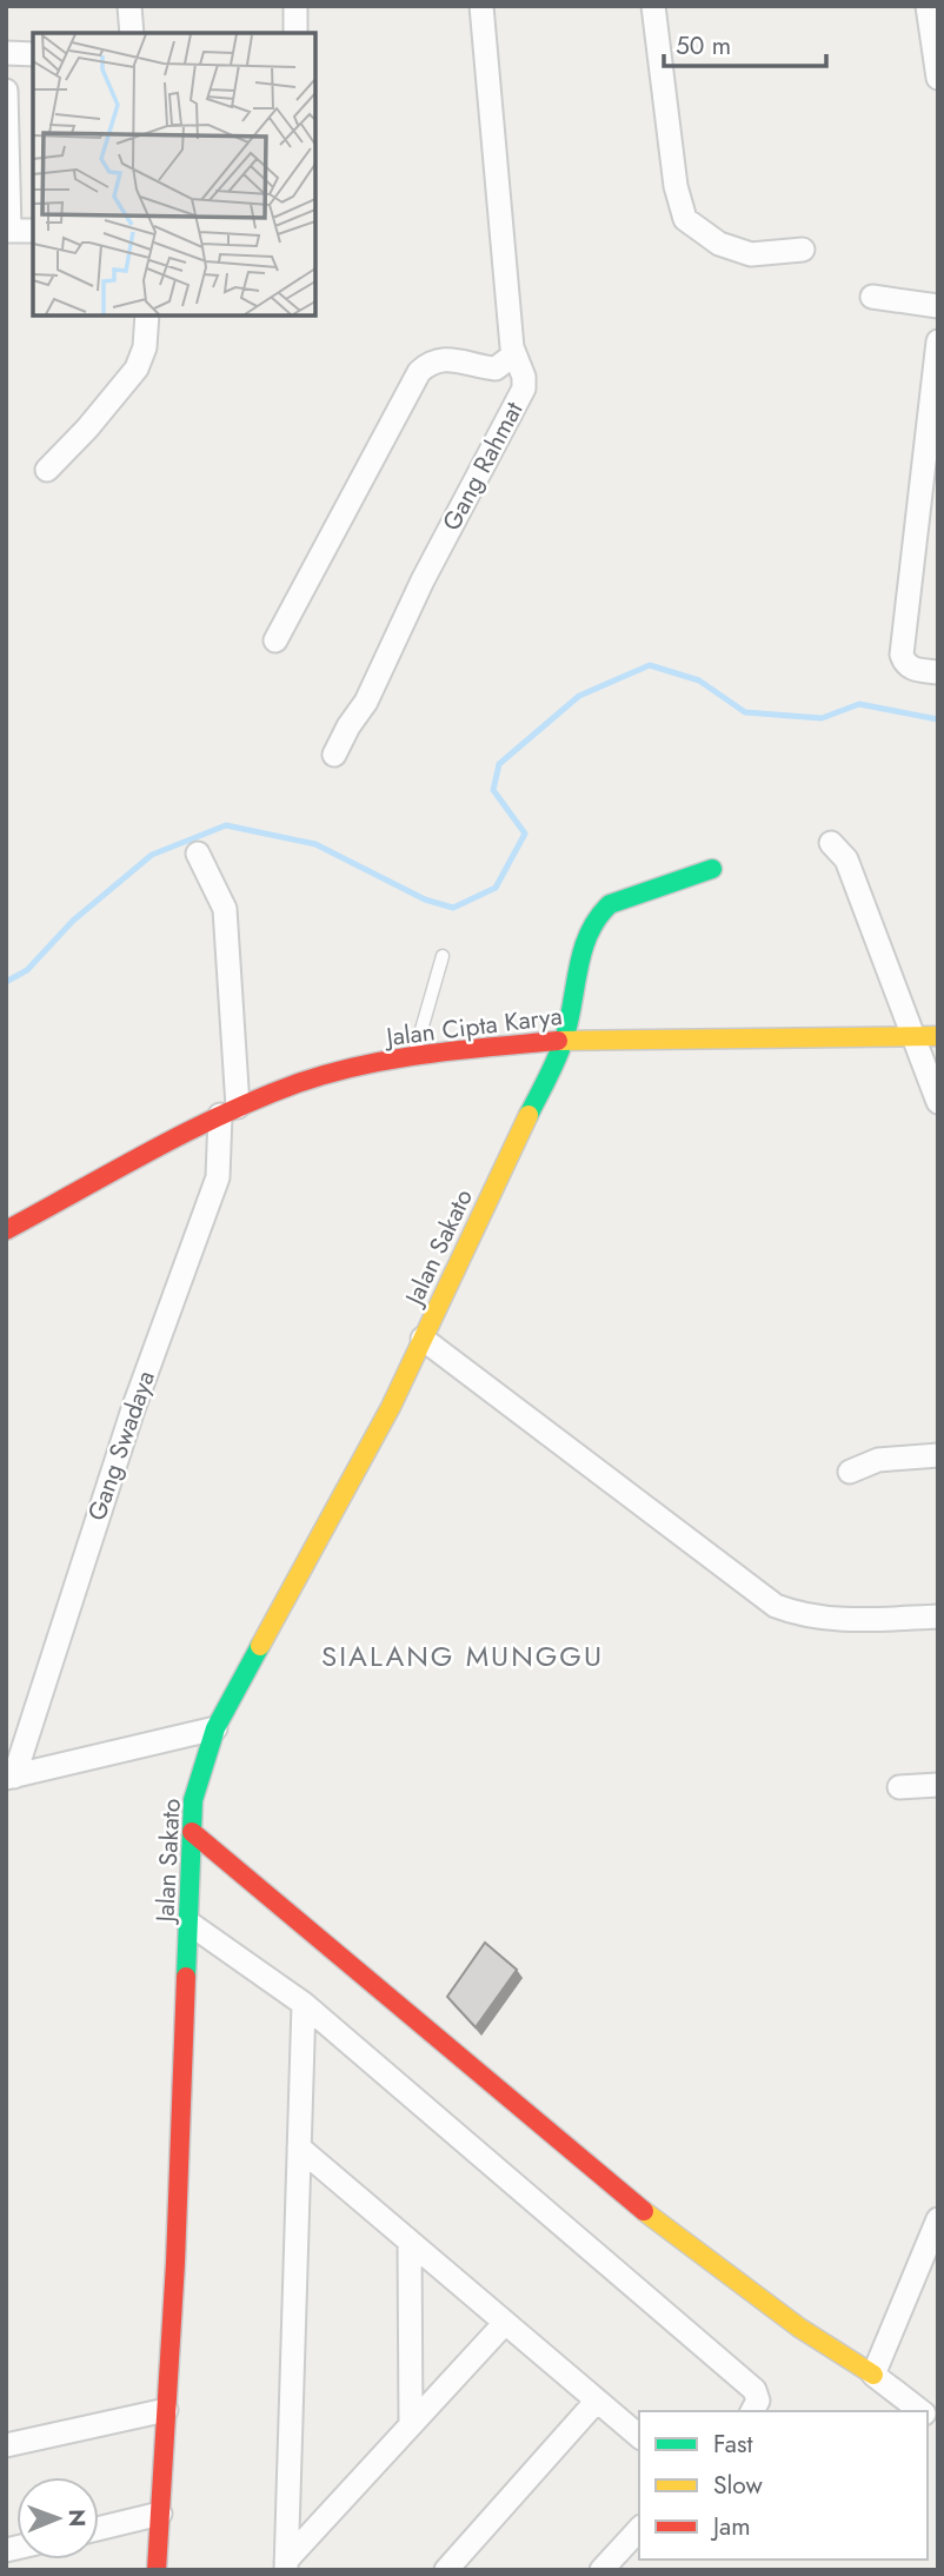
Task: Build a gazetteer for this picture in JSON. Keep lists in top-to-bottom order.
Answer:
{
  "streets": {
    "street": [
      "Gang Rahmat",
      "Jalan Cipta Karya",
      "Jalan Sakato",
      "Gang Swadaya"
    ]
  },
  "crossings": [
    ["Jalan Cipta Karya", "Jalan Sakato"],
    ["Jalan Cipta Karya", "Gang Swadaya"]
  ],
  "districts": ["SIALANG MUNGGU"],
  "legend": ["Fast", "Slow", "Jam"],
  "scale_bar": "50 m",
  "north": "right"
}
